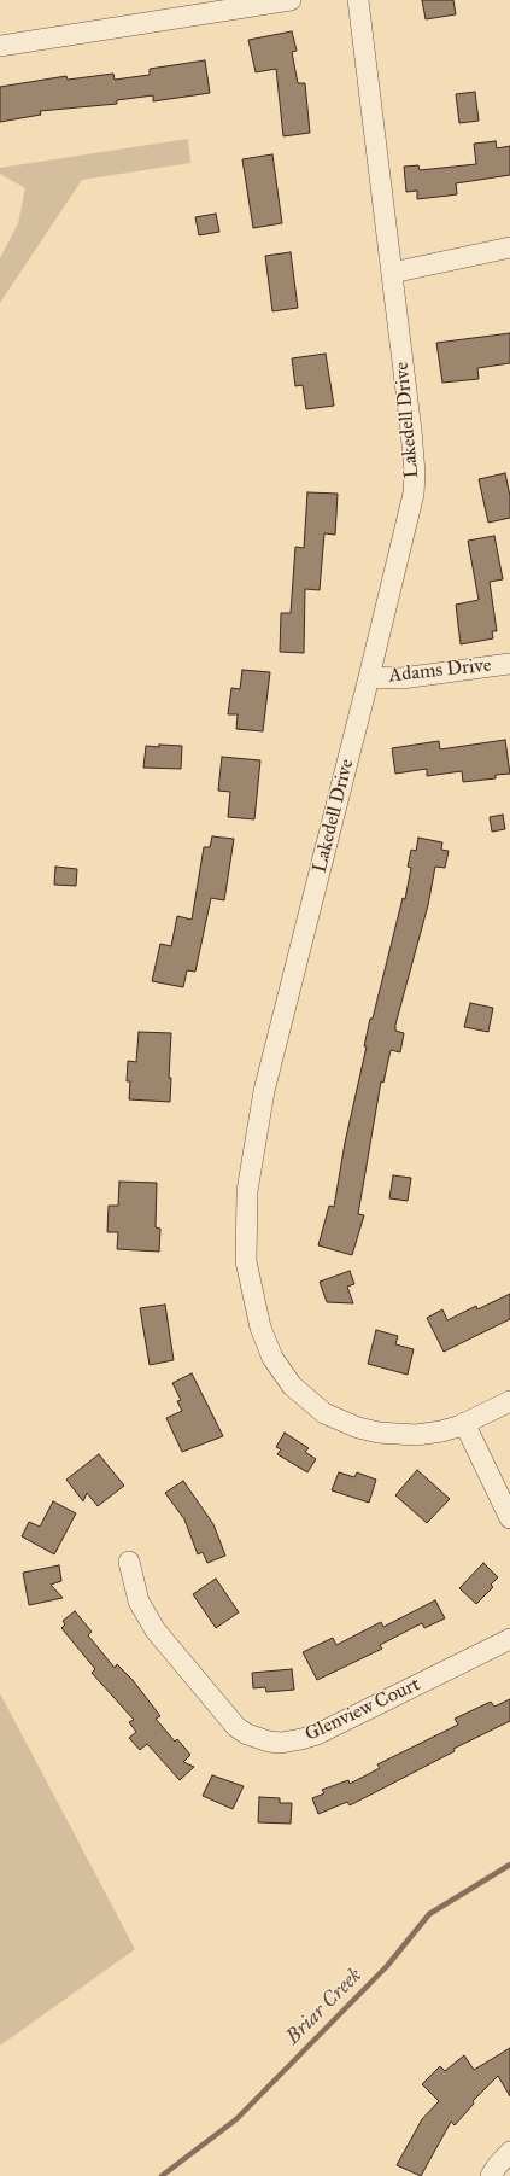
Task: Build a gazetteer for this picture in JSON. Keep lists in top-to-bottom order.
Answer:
{
  "streets": {
    "street": ["Lakedell Drive", "Adams Drive", "Glenview Court"]
  },
  "crossings": [
    ["Lakedell Drive", "Adams Drive"]
  ],
  "water": ["Briar Creek"]
}
